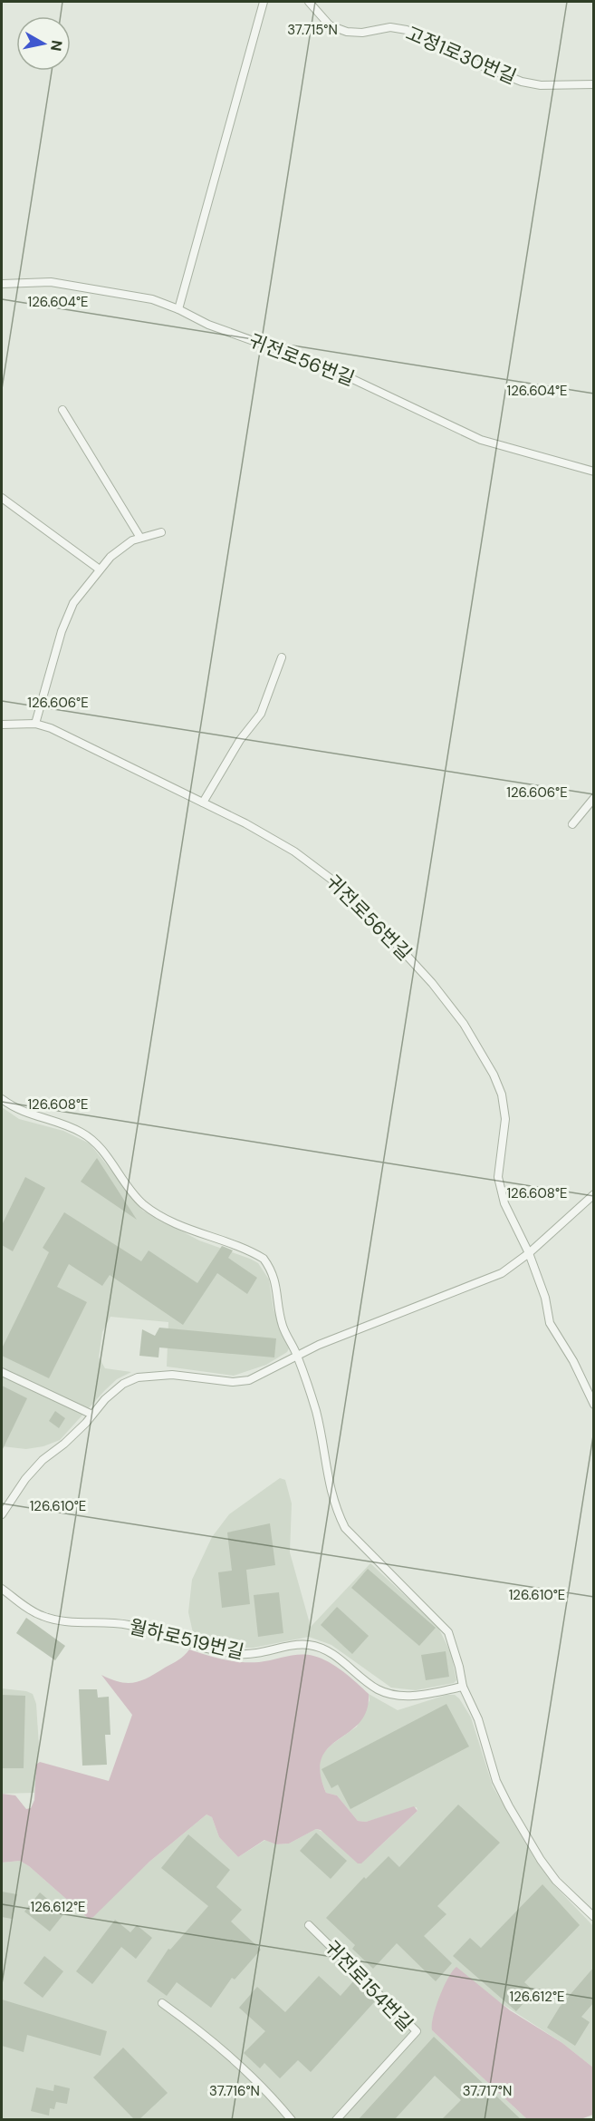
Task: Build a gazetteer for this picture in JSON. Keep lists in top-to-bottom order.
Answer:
{
  "streets": {
    "lane": [
      "고정1로30번길",
      "귀전로56번길",
      "월하로519번길",
      "귀전로154번길"
    ]
  },
  "north": "right",
  "coordinates": [
    "37.715°N",
    "126.604°E",
    "126.606°E",
    "126.608°E",
    "126.610°E",
    "126.612°E",
    "37.716°N",
    "37.717°N"
  ]
}
